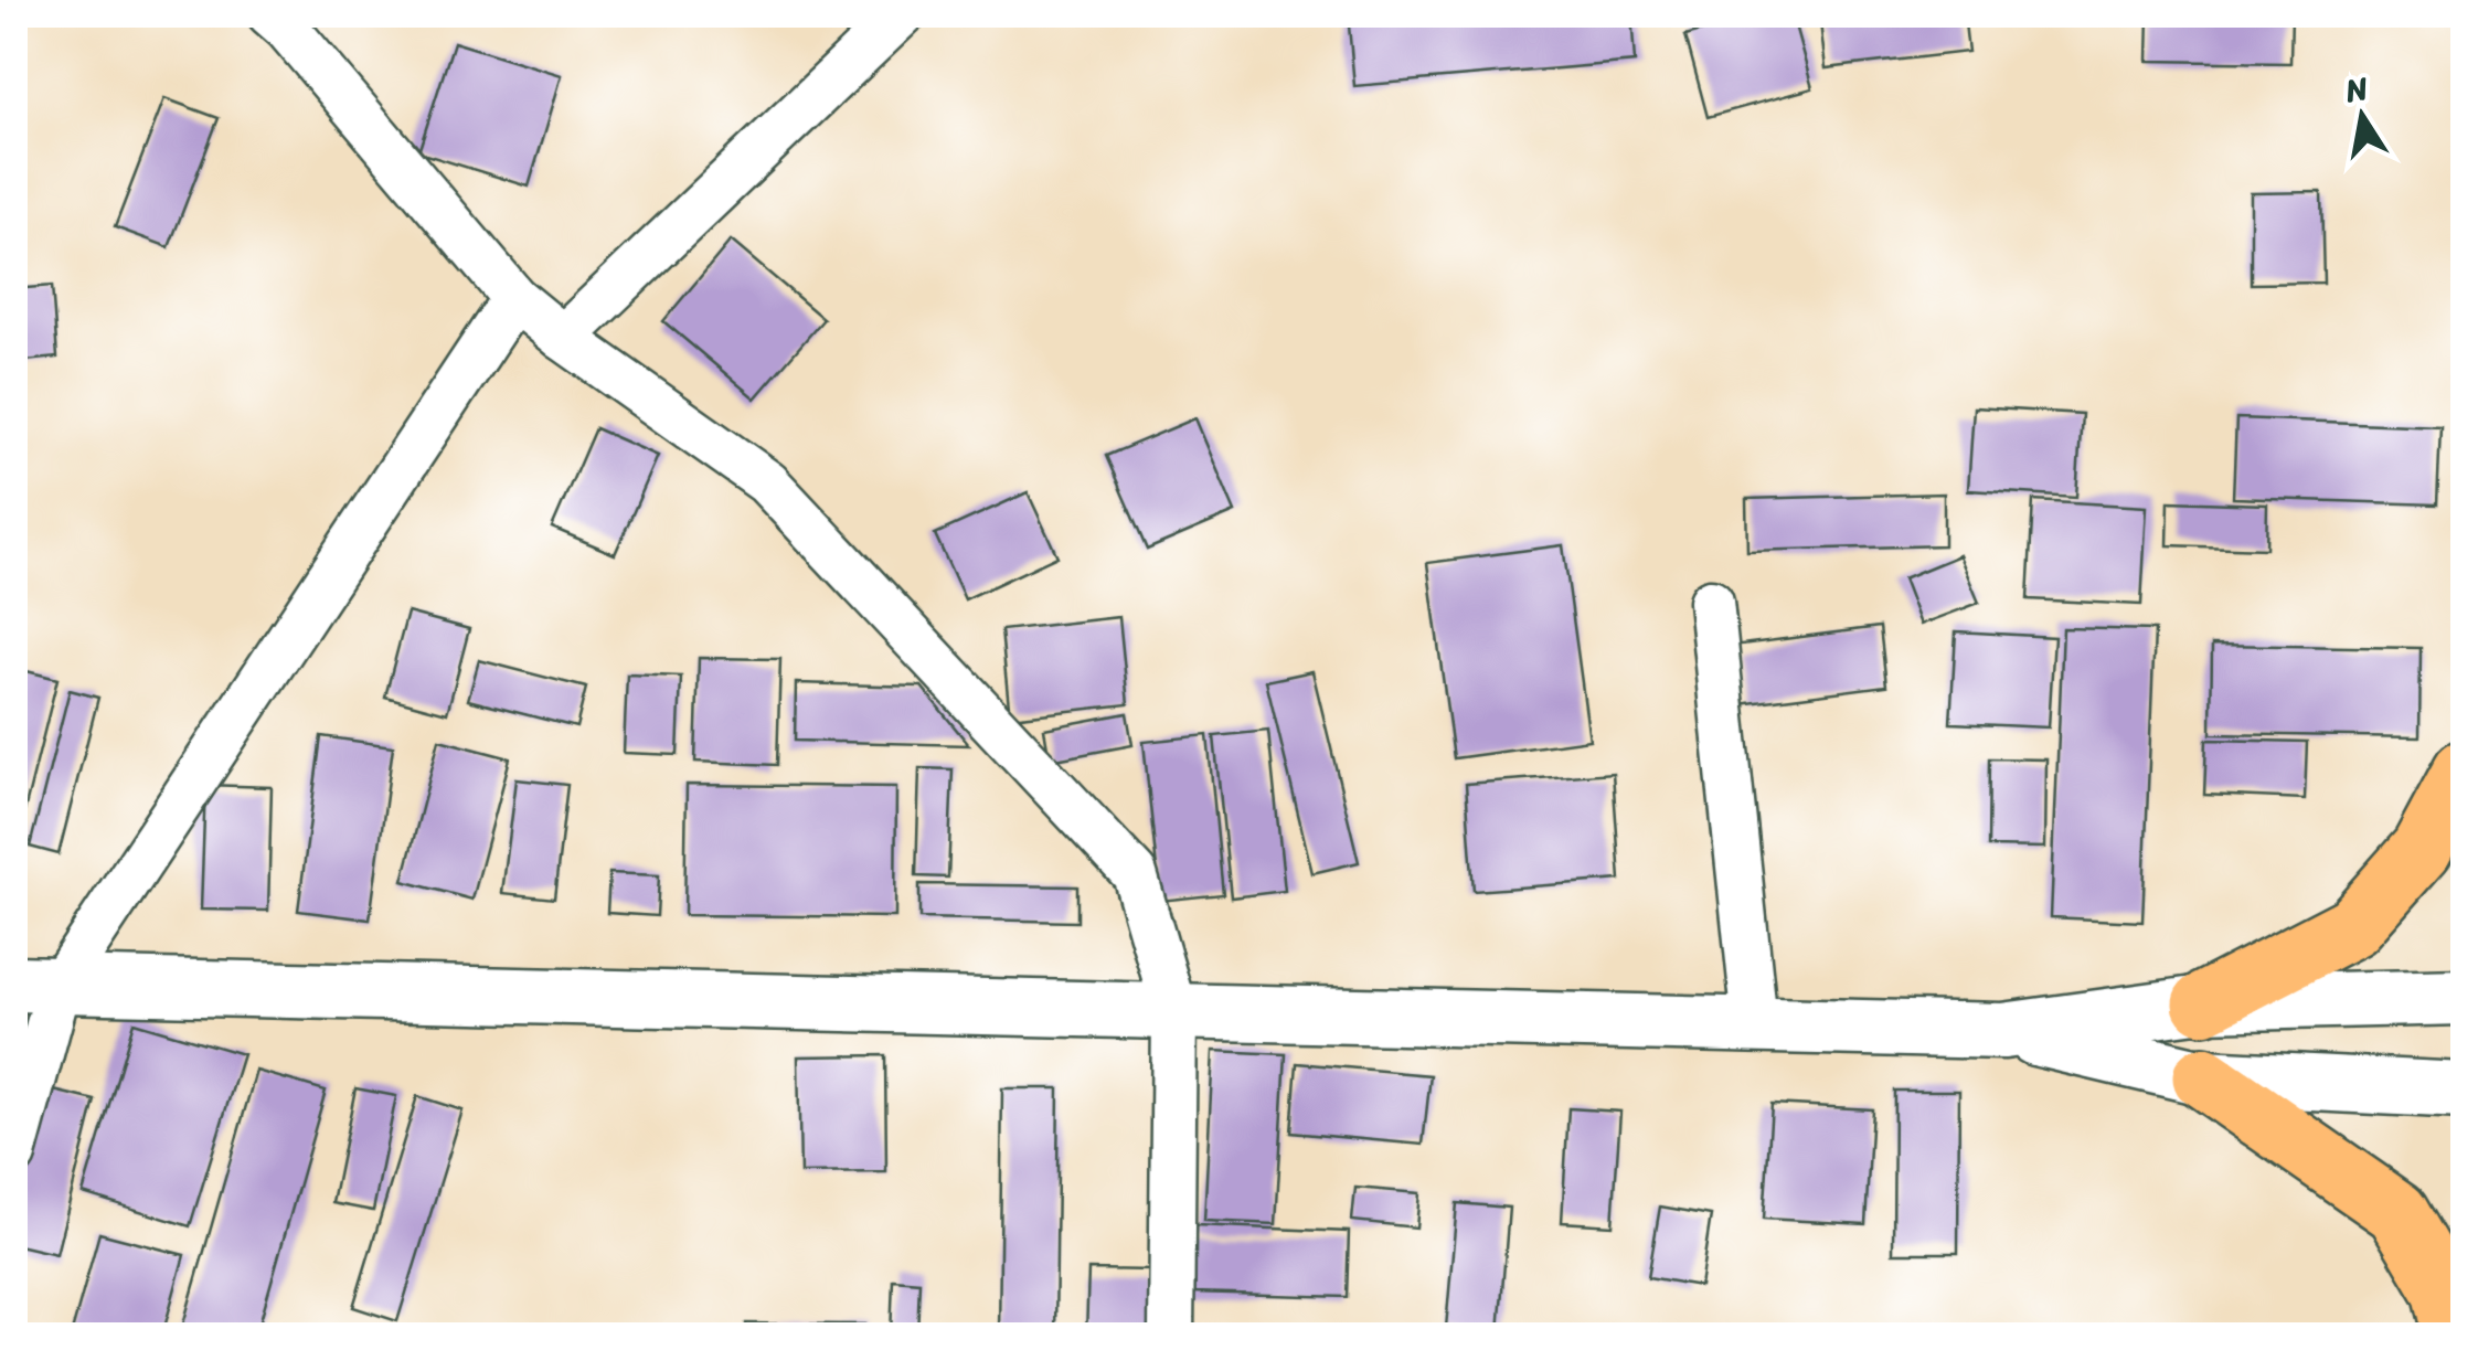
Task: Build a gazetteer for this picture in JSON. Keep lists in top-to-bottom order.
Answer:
{
  "north": "top"
}
